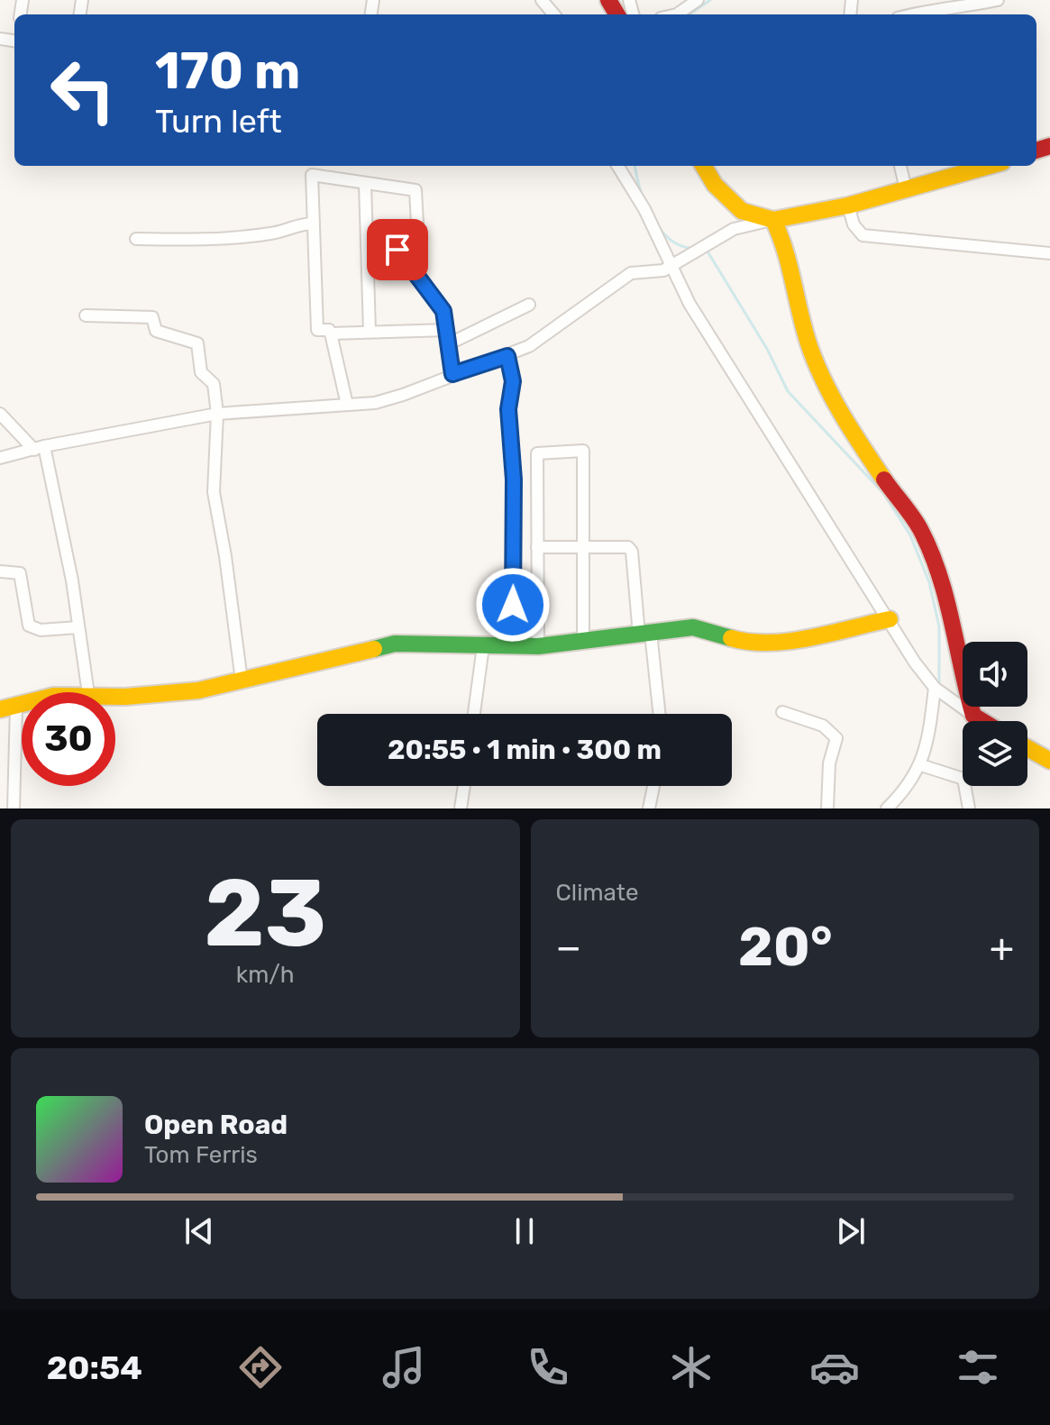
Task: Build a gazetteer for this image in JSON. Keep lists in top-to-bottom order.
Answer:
{
  "page": {
    "turn": ["170 m", "Turn left"],
    "limit": "30",
    "trip": "20:55 · 1 min · 300 m",
    "tile": [
      ["23", "km/h"],
      "Climate"
    ],
    "heat": ["−", "20°", "+"],
    "song": ["Open Road", "Tom Ferris"],
    "tabs": "20:54"
  }
}
